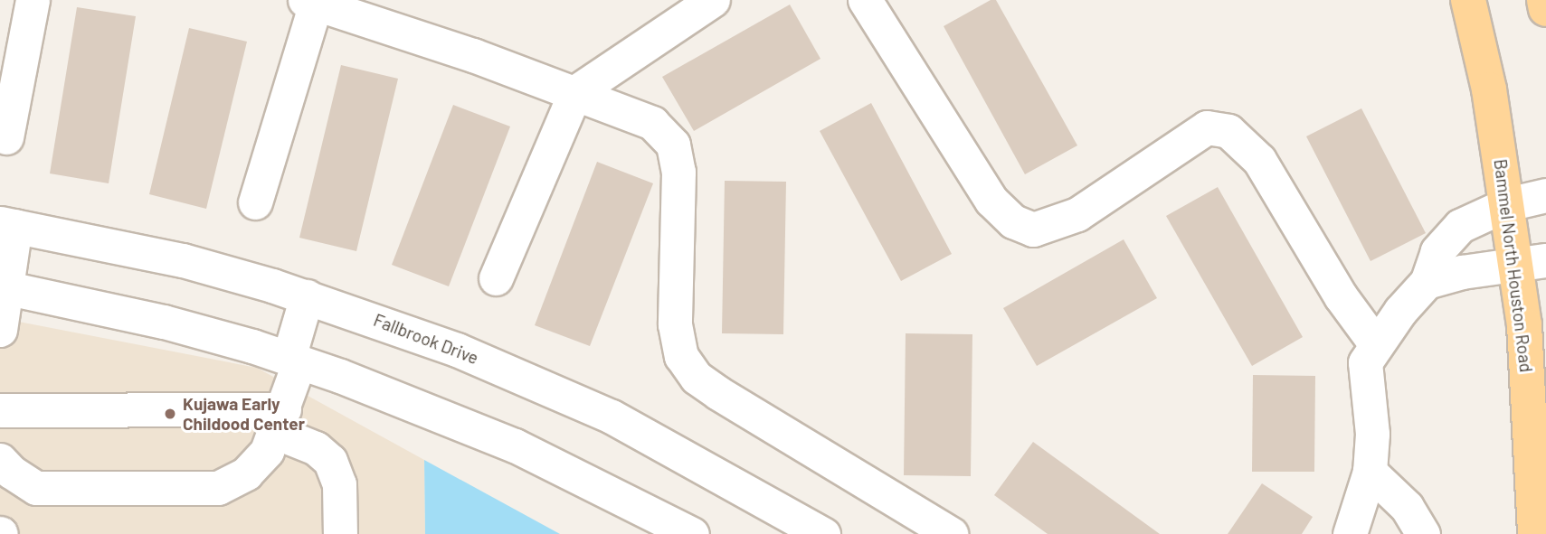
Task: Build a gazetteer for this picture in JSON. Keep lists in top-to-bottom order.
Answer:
{
  "streets": {
    "main road": ["Bammel North Houston Road"],
    "street": ["Fallbrook Drive"]
  },
  "places": ["Kujawa Early Childood Center"]
}
